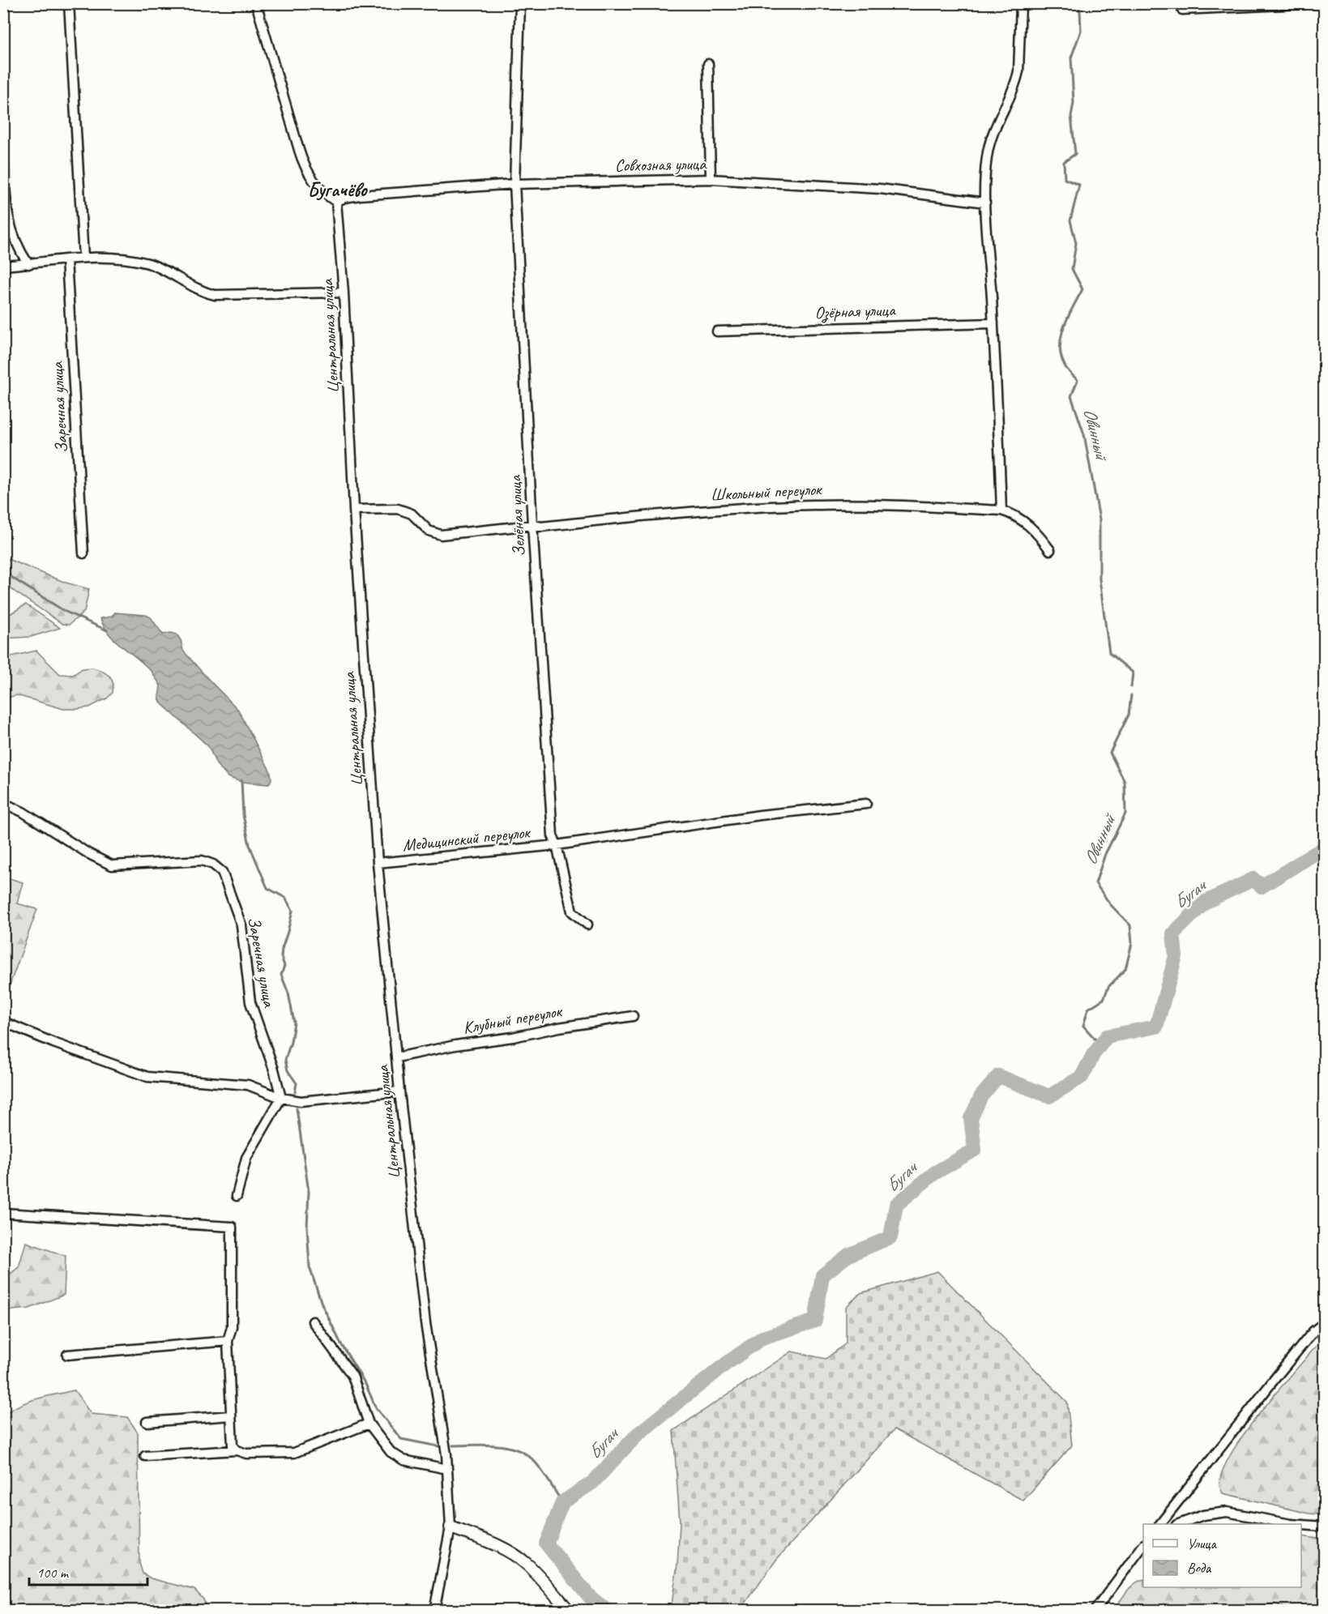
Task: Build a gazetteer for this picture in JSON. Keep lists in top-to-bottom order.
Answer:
{
  "streets": {
    "street": [
      "Совхозная улица",
      "Озёрная улица",
      "Центральная улица",
      "Заречная улица",
      "Школьный переулок",
      "Зелёная улица",
      "Медицинский переулок",
      "Клубный переулок"
    ]
  },
  "crossings": [
    ["Совхозная улица", "Центральная улица"],
    ["Совхозная улица", "Зелёная улица"],
    ["Центральная улица", "Школьный переулок"],
    ["Центральная улица", "Медицинский переулок"],
    ["Центральная улица", "Клубный переулок"],
    ["Школьный переулок", "Зелёная улица"],
    ["Зелёная улица", "Медицинский переулок"]
  ],
  "districts": ["Бугачёво"],
  "water": ["Овинный", "Бугач"],
  "legend": ["Улица", "Вода"],
  "scale_bar": "100 m"
}
